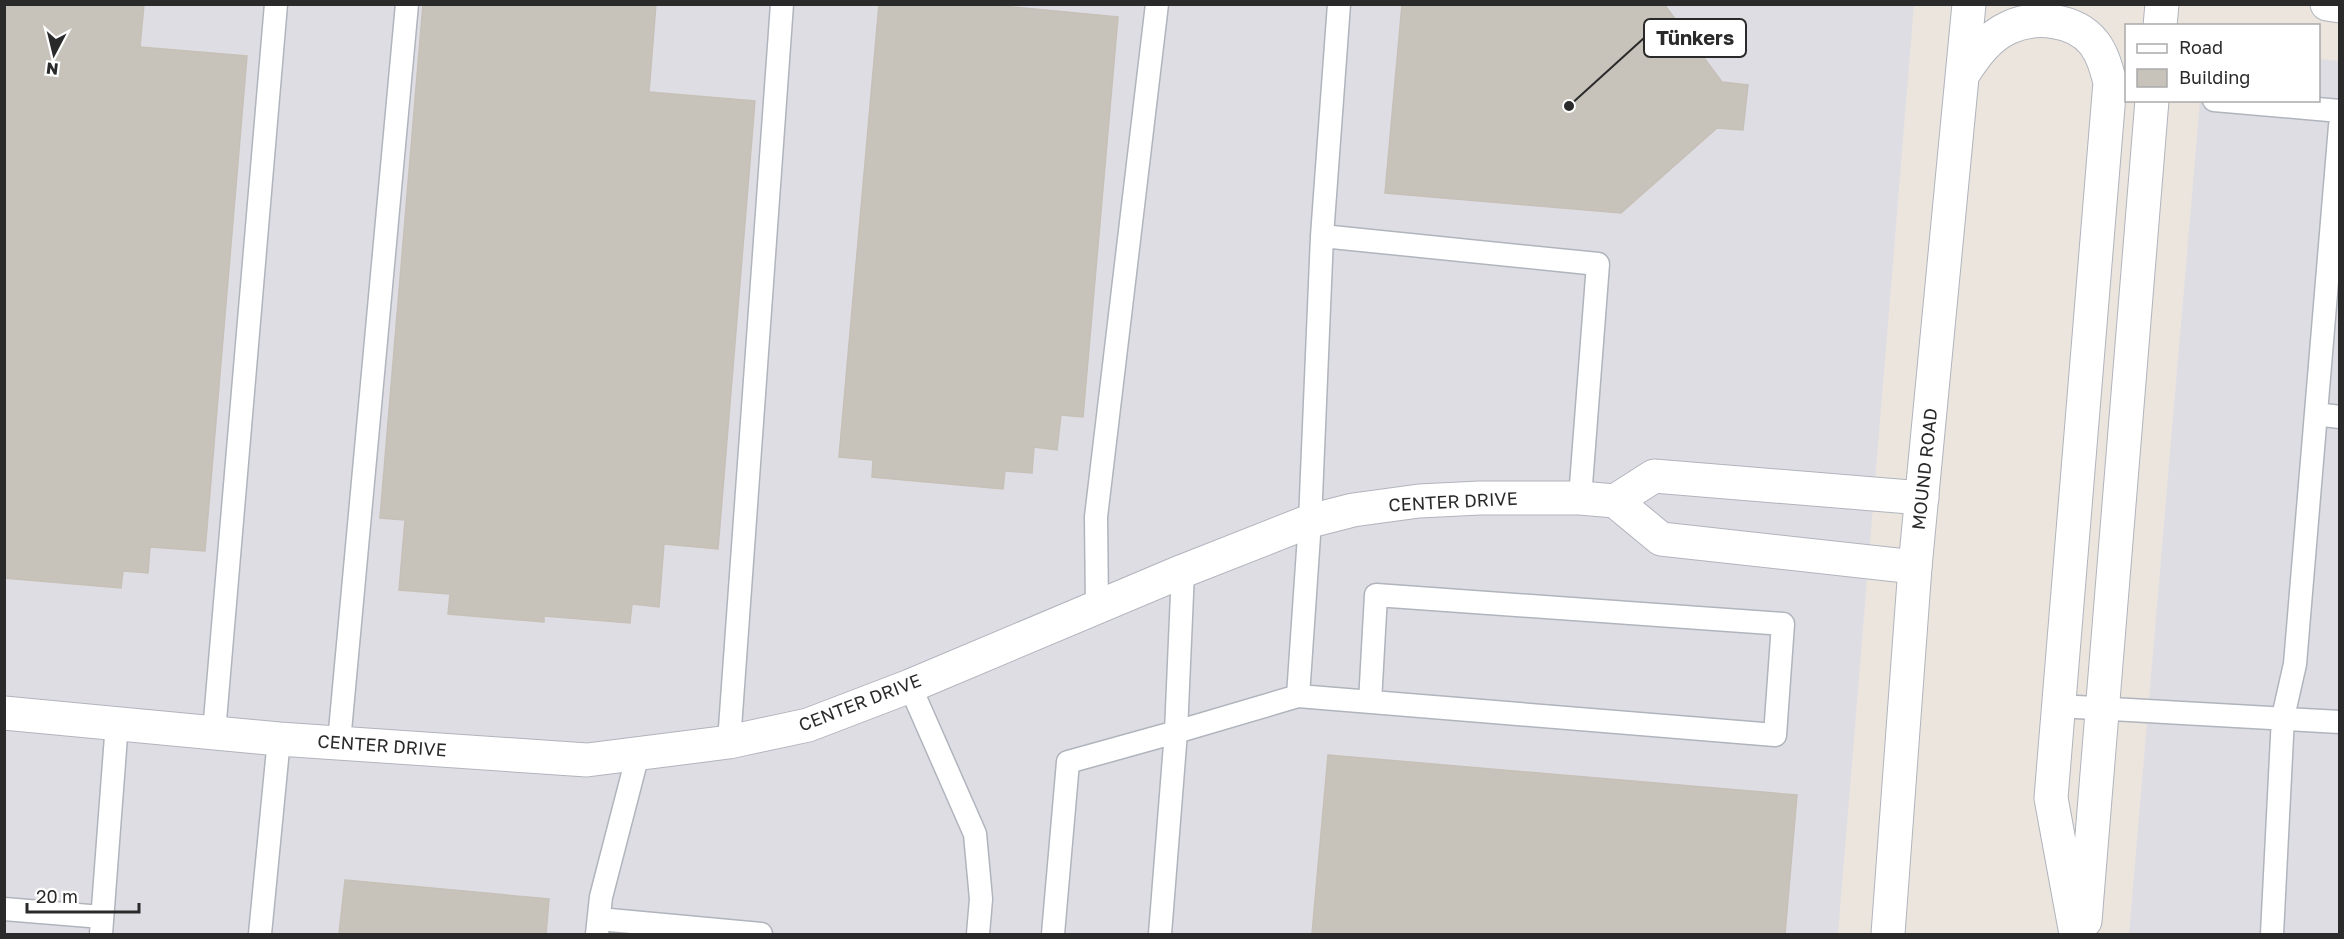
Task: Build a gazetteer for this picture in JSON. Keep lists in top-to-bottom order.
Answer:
{
  "streets": {
    "main road": ["MOUND ROAD", "CENTER DRIVE"]
  },
  "places": ["Tünkers"],
  "legend": ["Road", "Building"],
  "scale_bar": "20 m",
  "north": "bottom"
}
